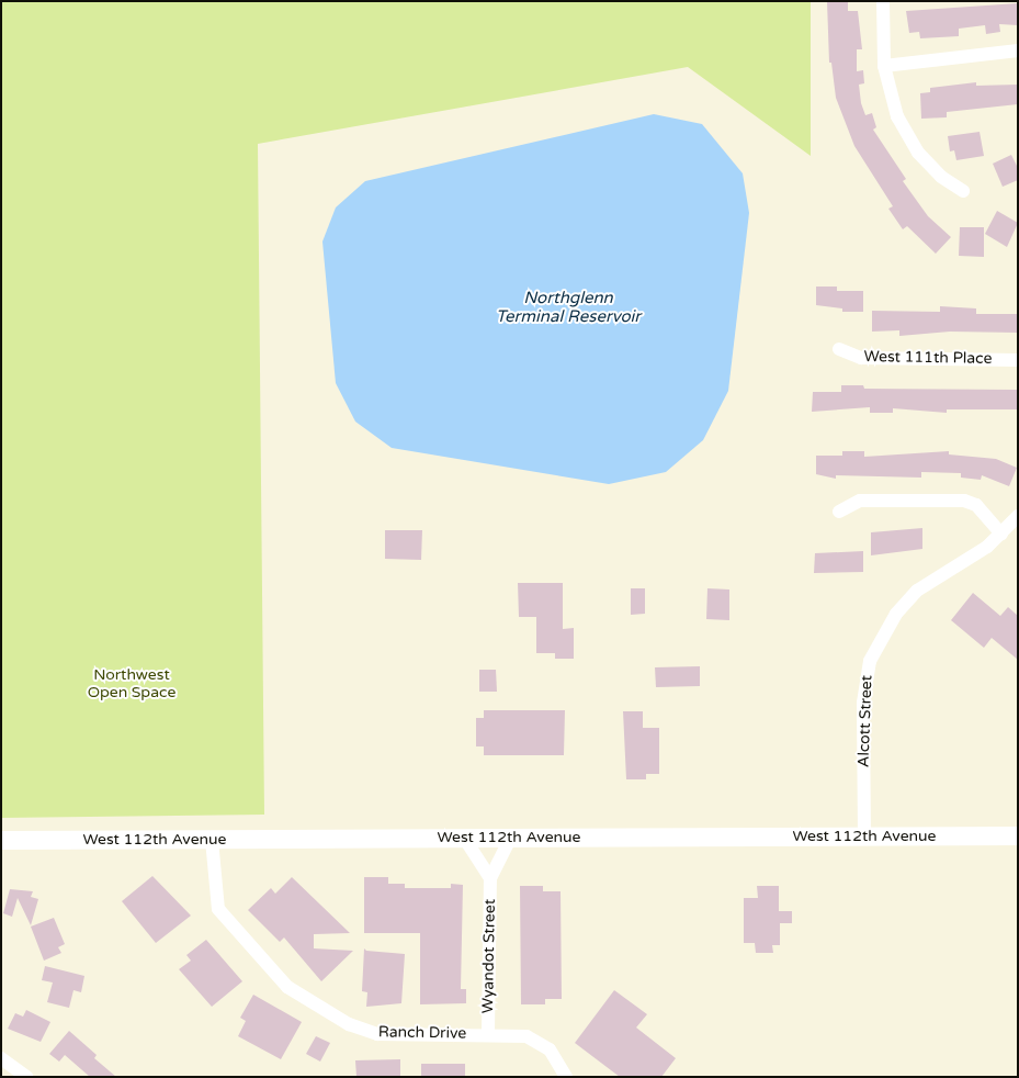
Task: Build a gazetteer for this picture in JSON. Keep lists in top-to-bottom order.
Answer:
{
  "streets": {
    "main road": ["West 112th Avenue"],
    "street": [
      "West 111th Place",
      "Alcott Street",
      "Wyandot Street",
      "Ranch Drive"
    ]
  },
  "crossings": [
    ["Alcott Street", "West 112th Avenue"],
    ["West 112th Avenue", "Wyandot Street"],
    ["West 112th Avenue", "Ranch Drive"],
    ["Wyandot Street", "Ranch Drive"]
  ],
  "water": ["Northglenn Terminal Reservoir"],
  "parks": ["Northwest Open Space"]
}
